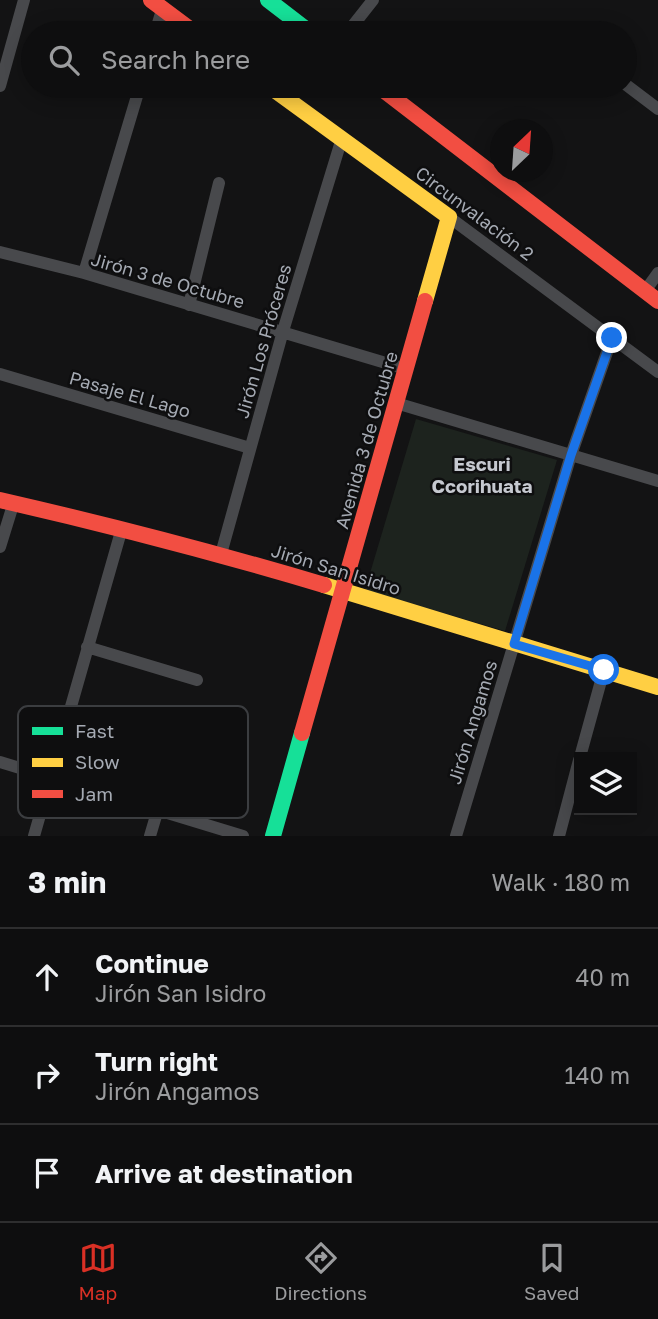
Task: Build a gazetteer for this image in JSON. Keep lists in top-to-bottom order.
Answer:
{
  "streets": {
    "street": [
      "Circunvalación 2",
      "Jirón 3 de Octubre",
      "Jirón Los Próceres",
      "Pasaje El Lago",
      "Avenida 3 de Octubre",
      "Jirón San Isidro",
      "Jirón Angamos"
    ]
  },
  "crossings": [
    ["Circunvalación 2", "Jirón Los Próceres"],
    ["Circunvalación 2", "Avenida 3 de Octubre"],
    ["Circunvalación 2", "Jirón Angamos"],
    ["Jirón 3 de Octubre", "Jirón Los Próceres"],
    ["Jirón 3 de Octubre", "Avenida 3 de Octubre"],
    ["Jirón Los Próceres", "Pasaje El Lago"],
    ["Jirón Los Próceres", "Jirón San Isidro"],
    ["Avenida 3 de Octubre", "Jirón San Isidro"],
    ["Jirón San Isidro", "Jirón Angamos"]
  ],
  "districts": ["Escuri Ccorihuata"],
  "legend": ["Fast", "Slow", "Jam"],
  "north": "top right",
  "page": {
    "search": "Search here",
    "heading": ["3 min", "Walk · 180 m"],
    "list": [
      ["Continue", "Jirón San Isidro", "40 m"],
      ["Turn right", "Jirón Angamos", "140 m"],
      "Arrive at destination"
    ],
    "nav": ["Map", "Directions", "Saved"]
  }
}
